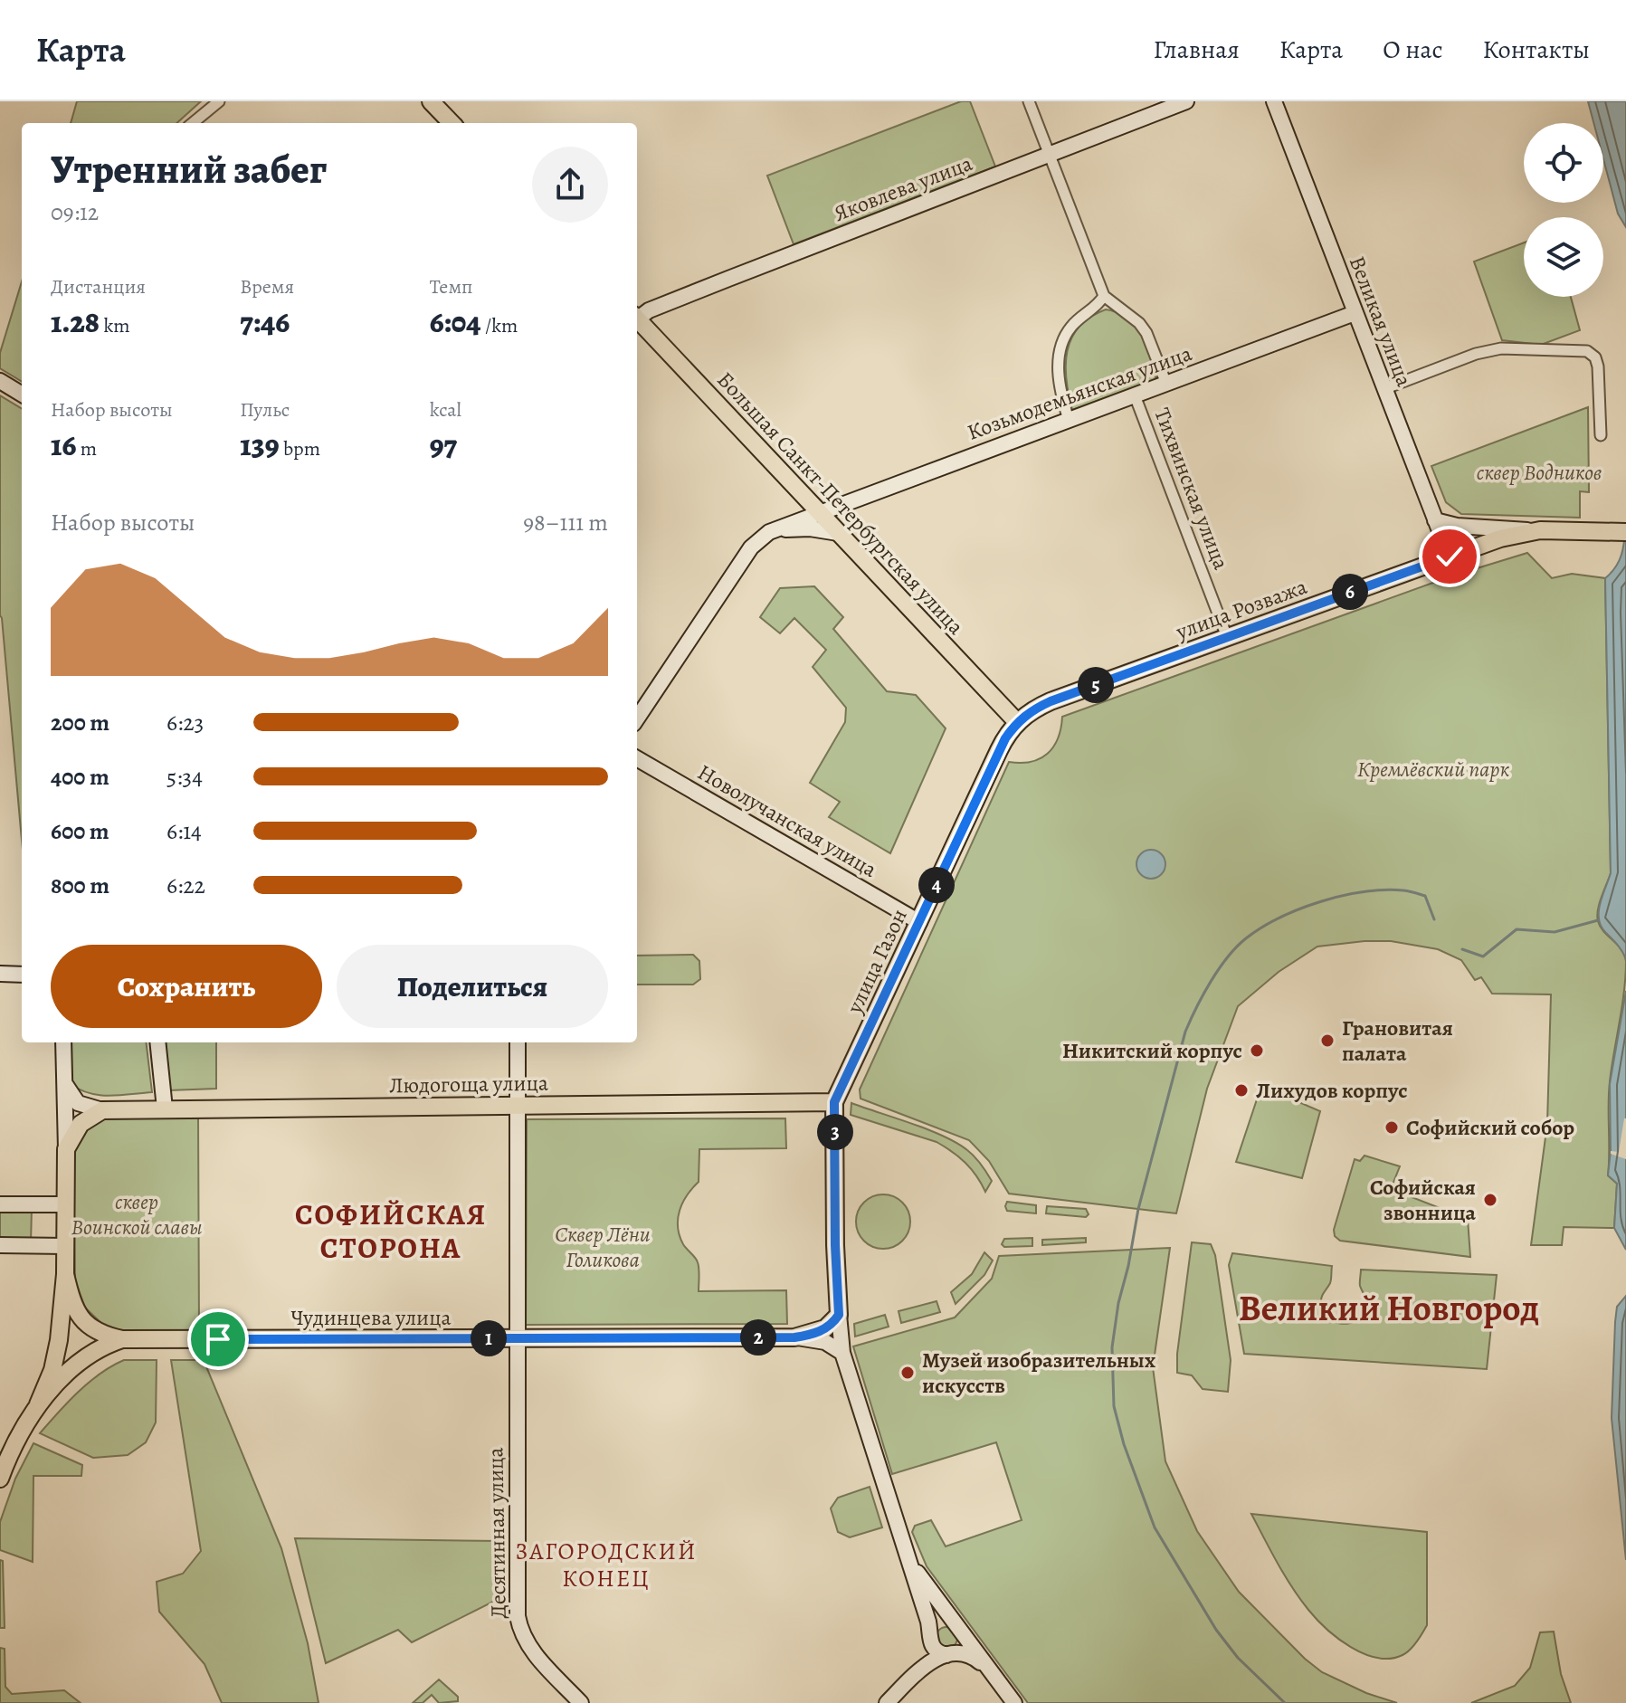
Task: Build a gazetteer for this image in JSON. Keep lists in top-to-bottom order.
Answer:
{
  "streets": {
    "main road": [
      "Большая Санкт-Петербургская улица",
      "улица Розважа",
      "улица Газон",
      "Людогоща улица",
      "Чудинцева улица"
    ],
    "street": [
      "Яковлева улица",
      "Великая улица",
      "Козьмодемьянская улица",
      "Тихвинская улица",
      "Новолучанская улица",
      "Десятинная улица"
    ]
  },
  "crossings": [
    ["Великая улица", "Козьмодемьянская улица"],
    ["Великая улица", "улица Розважа"],
    ["Козьмодемьянская улица", "Тихвинская улица"],
    ["Козьмодемьянская улица", "Большая Санкт-Петербургская улица"],
    ["Тихвинская улица", "улица Розважа"],
    ["Большая Санкт-Петербургская улица", "улица Розважа"],
    ["Большая Санкт-Петербургская улица", "улица Газон"],
    ["улица Розважа", "улица Газон"],
    ["Новолучанская улица", "улица Газон"],
    ["улица Газон", "Людогоща улица"],
    ["Людогоща улица", "Десятинная улица"],
    ["Чудинцева улица", "Десятинная улица"]
  ],
  "districts": ["СОФИЙСКАЯ СТОРОНА", "Великий Новгород", "ЗАГОРОДСКИЙ КОНЕЦ"],
  "parks": [
    "сквер Водников",
    "Кремлёвский парк",
    "сквер Воинской славы",
    "Сквер Лёни Голикова"
  ],
  "places": [
    "Грановитая палата",
    "Никитский корпус",
    "Лихудов корпус",
    "Софийский собор",
    "Софийская звонница",
    "Музей изобразительных искусств"
  ],
  "page": {
    "header": "Карта",
    "nav": [
      "Главная",
      "Карта",
      "О нас",
      "Контакты"
    ],
    "heading": ["Утренний забег", "09:12"],
    "stats": [
      ["Дистанция", "1.28 km"],
      ["Время", "7:46"],
      ["Темп", "6:04 /km"],
      ["Набор высоты", "16 m"],
      ["Пульс", "139 bpm"],
      ["kcal", "97"]
    ],
    "chart": ["Набор высоты", "98–111 m"],
    "pins": [
      "6",
      "5",
      "4",
      "3",
      "2",
      "1"
    ],
    "list": [
      {
        "name": "200 m",
        "note": "6:23"
      },
      {
        "name": "400 m",
        "note": "5:34"
      },
      {
        "name": "600 m",
        "note": "6:14"
      },
      {
        "name": "800 m",
        "note": "6:22"
      }
    ],
    "buttons": ["Сохранить", "Поделиться"]
  }
}
